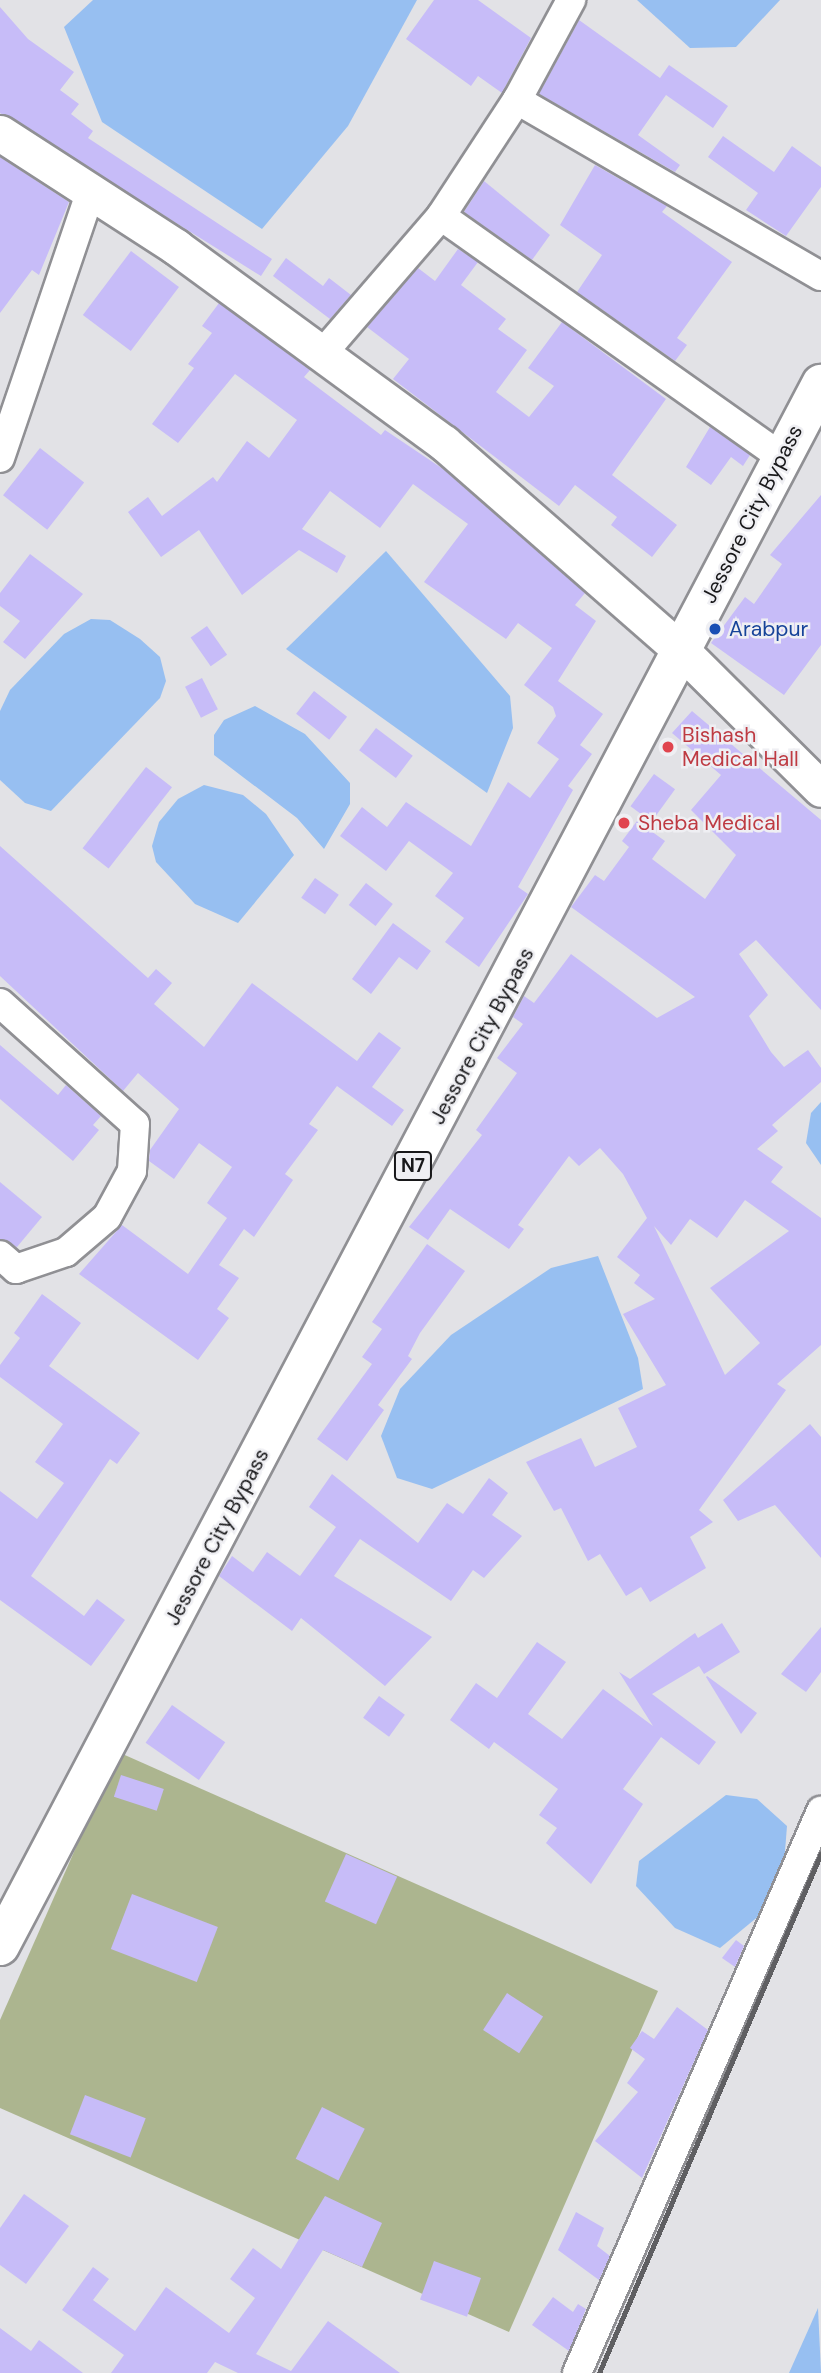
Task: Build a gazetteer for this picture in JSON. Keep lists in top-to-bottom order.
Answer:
{
  "streets": {
    "highway": ["Jessore City Bypass", "N7"]
  },
  "places": ["Arabpur", "Bishash Medical Hall", "Sheba Medical"]
}
